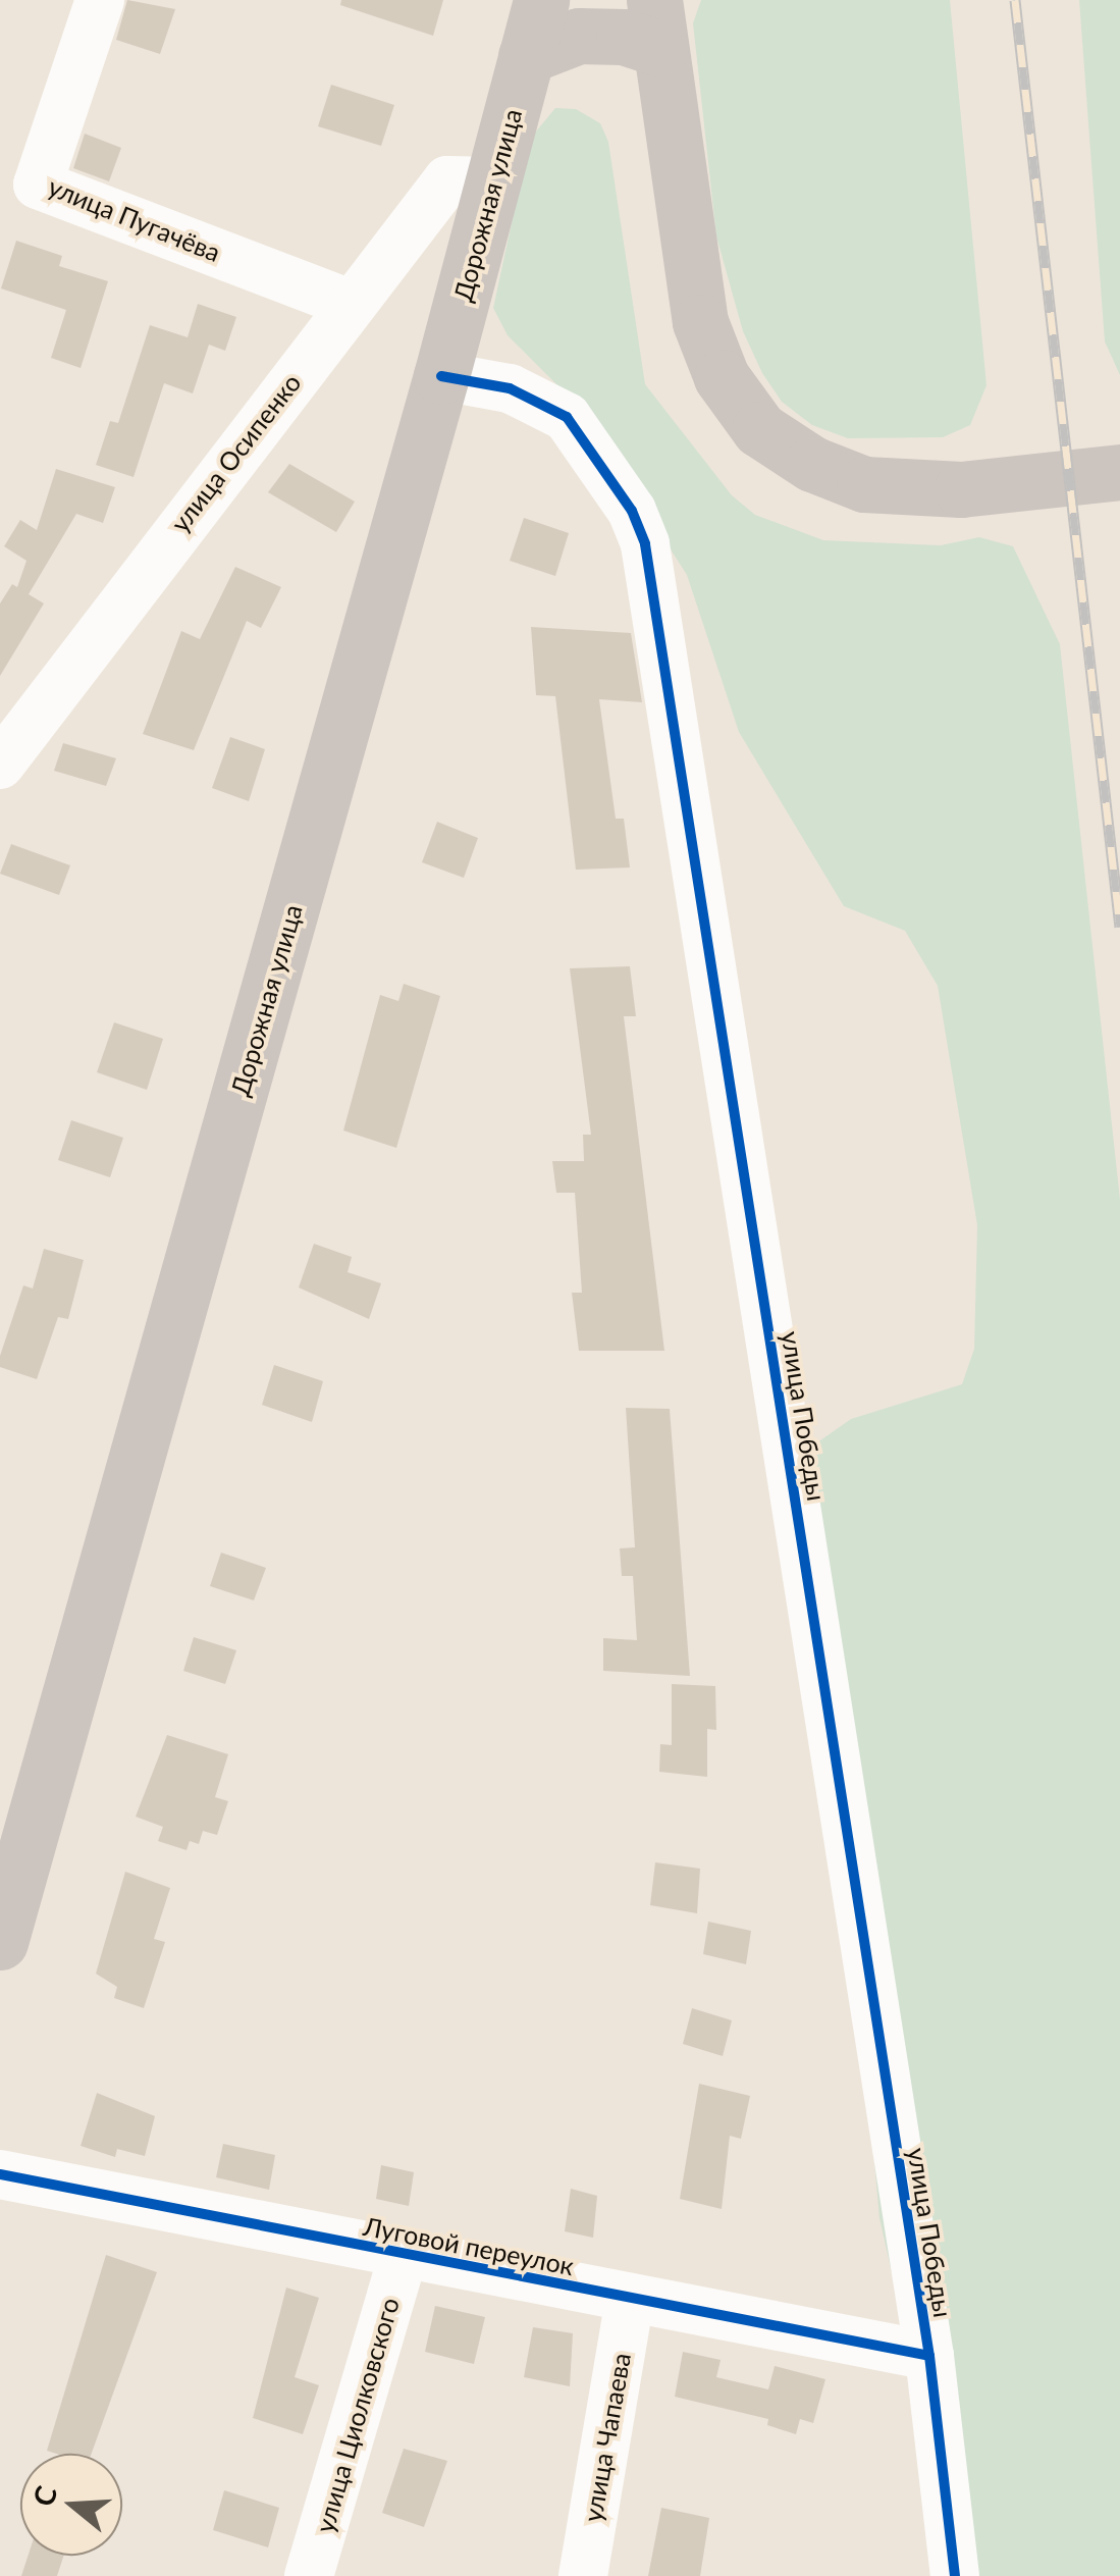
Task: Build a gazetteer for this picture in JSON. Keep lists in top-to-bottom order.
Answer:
{
  "streets": {
    "main road": ["Дорожная улица"],
    "street": [
      "улица Пугачёва",
      "улица Осипенко",
      "улица Победы",
      "Луговой переулок",
      "улица Циолковского",
      "улица Чапаева"
    ]
  },
  "crossings": [
    ["Дорожная улица", "улица Осипенко"],
    ["Дорожная улица", "улица Победы"],
    ["улица Пугачёва", "улица Осипенко"],
    ["улица Победы", "Луговой переулок"],
    ["Луговой переулок", "улица Циолковского"],
    ["Луговой переулок", "улица Чапаева"]
  ],
  "north": "left"
}
